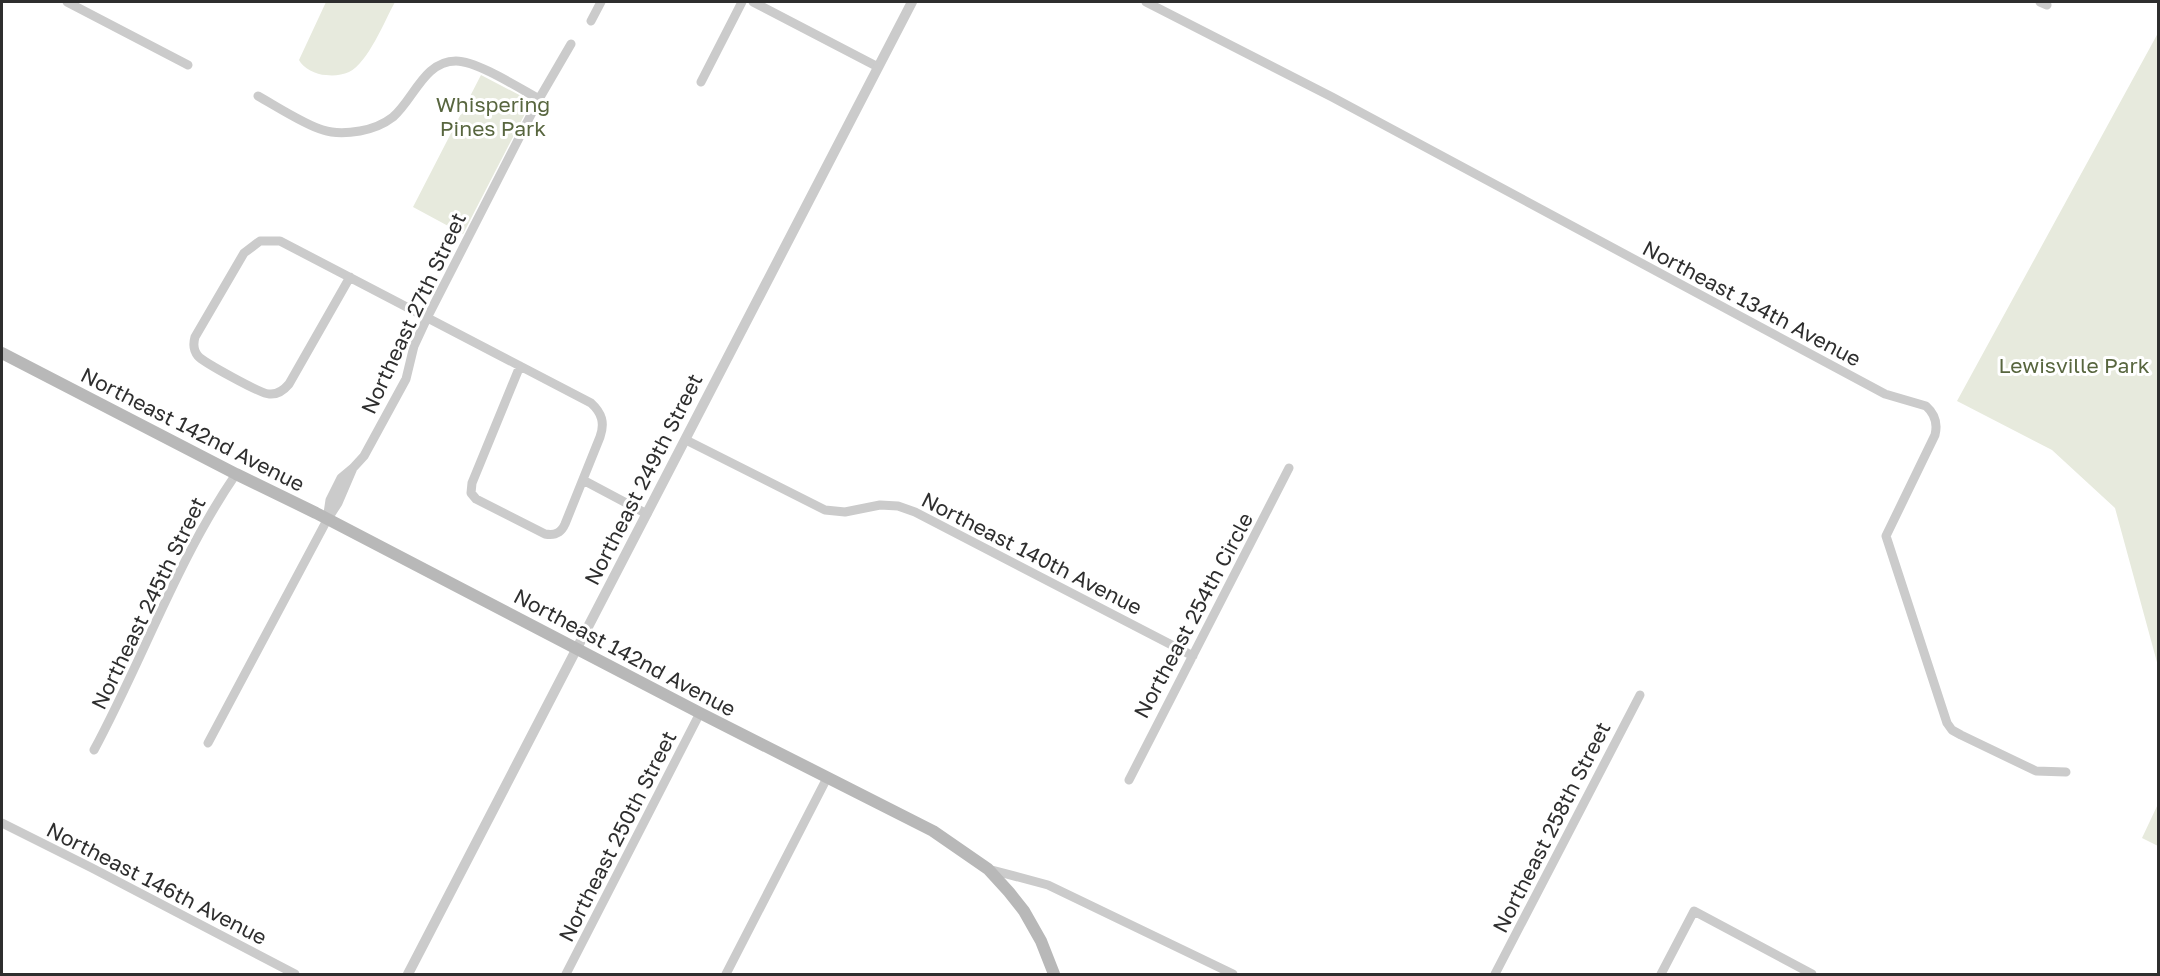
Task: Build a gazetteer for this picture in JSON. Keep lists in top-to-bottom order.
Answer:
{
  "streets": {
    "main road": ["Northeast 142nd Avenue"],
    "street": [
      "Northeast 134th Avenue",
      "Northeast 27th Street",
      "Northeast 249th Street",
      "Northeast 140th Avenue",
      "Northeast 245th Street",
      "Northeast 254th Circle",
      "Northeast 258th Street",
      "Northeast 250th Street",
      "Northeast 146th Avenue"
    ]
  },
  "crossings": [
    ["Northeast 27th Street", "Northeast 142nd Avenue"],
    ["Northeast 142nd Avenue", "Northeast 249th Street"],
    ["Northeast 142nd Avenue", "Northeast 245th Street"],
    ["Northeast 142nd Avenue", "Northeast 250th Street"],
    ["Northeast 249th Street", "Northeast 140th Avenue"],
    ["Northeast 140th Avenue", "Northeast 254th Circle"]
  ],
  "parks": ["Whispering Pines Park", "Lewisville Park"]
}
